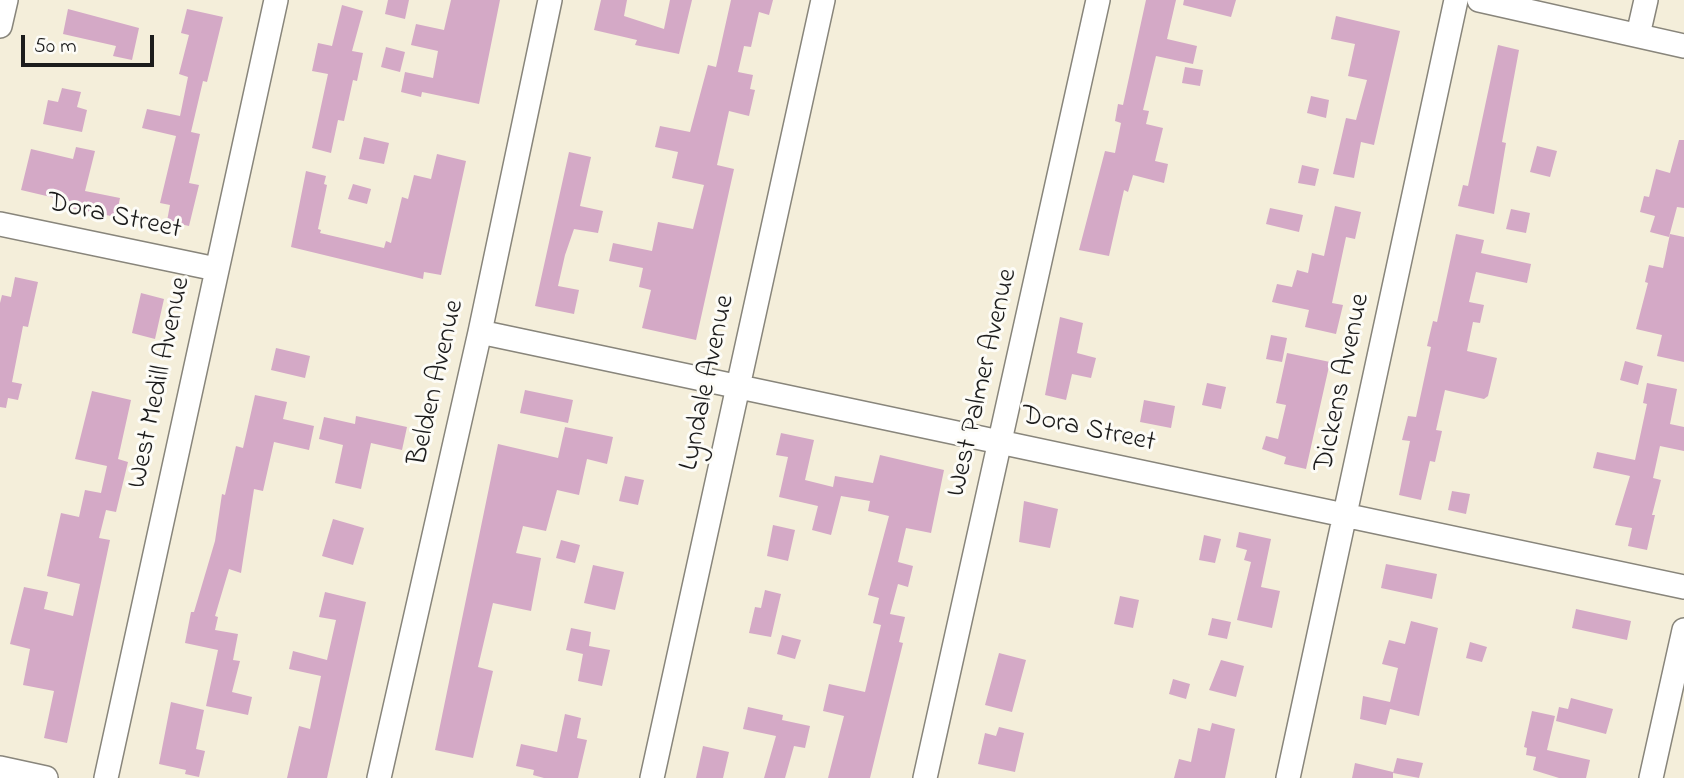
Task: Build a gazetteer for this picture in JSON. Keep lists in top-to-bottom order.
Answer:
{
  "streets": {
    "street": [
      "Dora Street",
      "West Medill Avenue",
      "Belden Avenue",
      "Lyndale Avenue",
      "West Palmer Avenue",
      "Dickens Avenue"
    ]
  },
  "crossings": [
    ["Dora Street", "West Medill Avenue"],
    ["Dora Street", "Belden Avenue"],
    ["Dora Street", "Lyndale Avenue"],
    ["Dora Street", "West Palmer Avenue"],
    ["Dora Street", "Dickens Avenue"]
  ],
  "scale_bar": "50 m"
}
